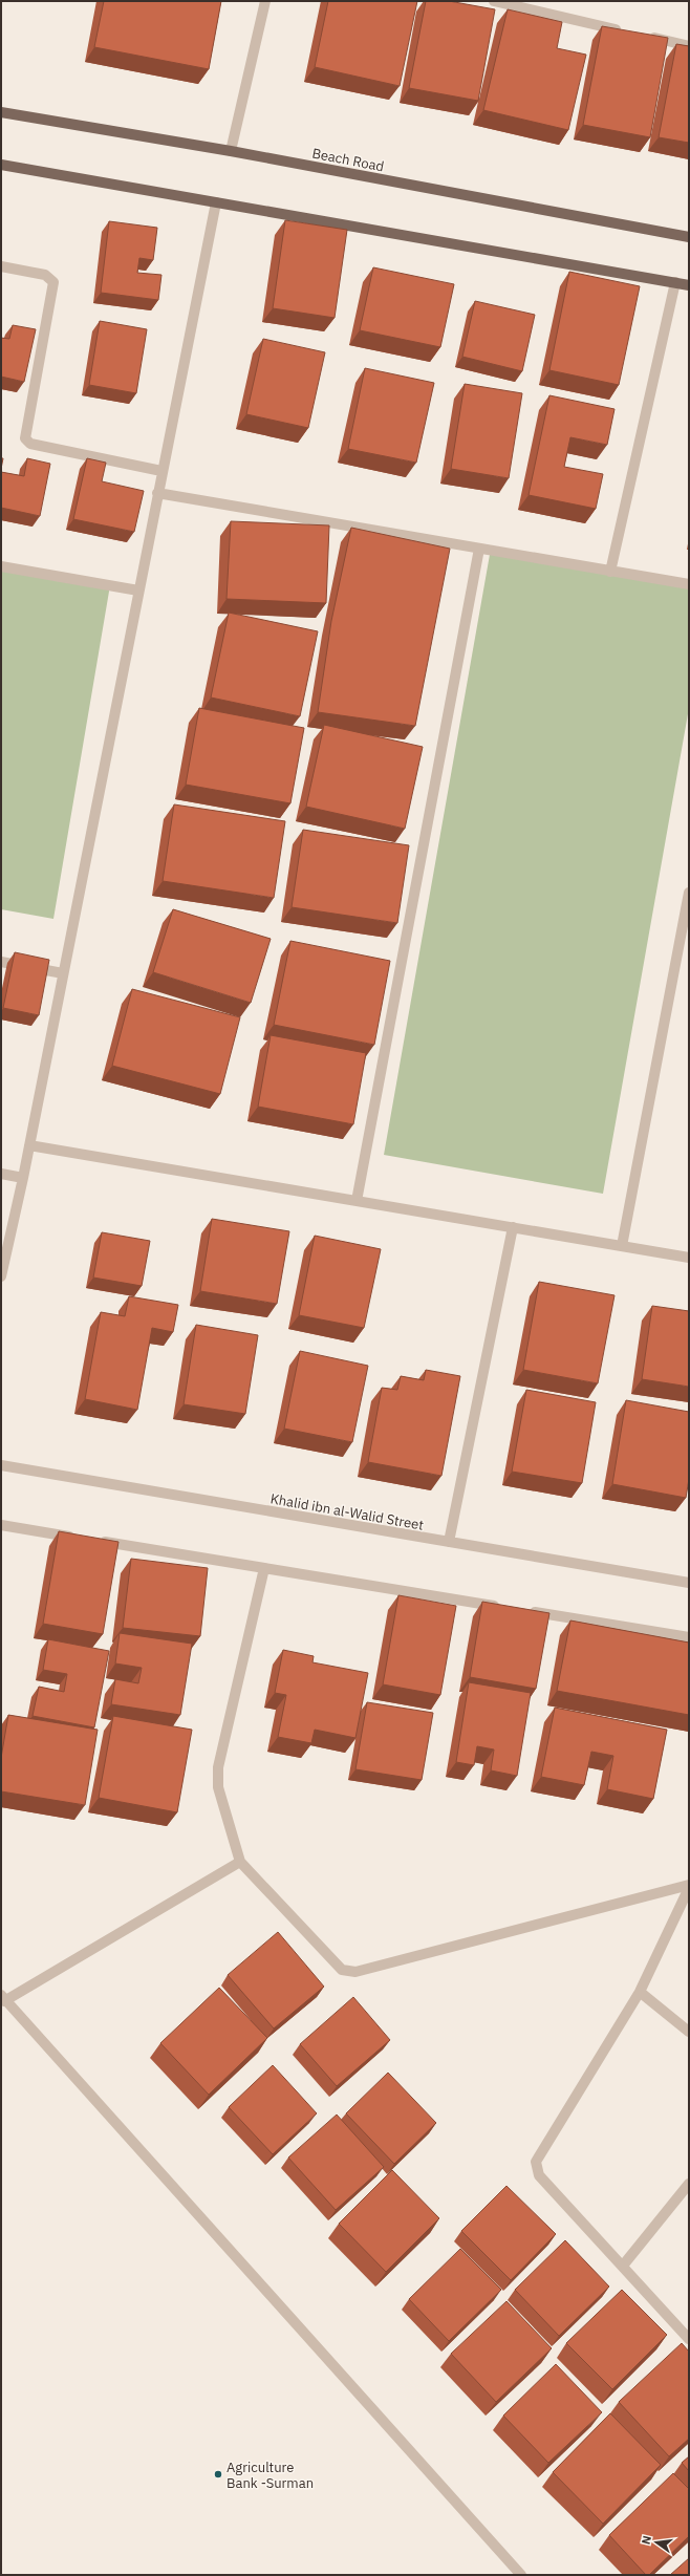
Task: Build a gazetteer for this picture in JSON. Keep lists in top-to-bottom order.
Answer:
{
  "streets": {
    "main road": ["Beach Road"],
    "street": ["Khalid ibn al-Walid Street"]
  },
  "places": ["Agriculture Bank -Surman"],
  "north": "left"
}
